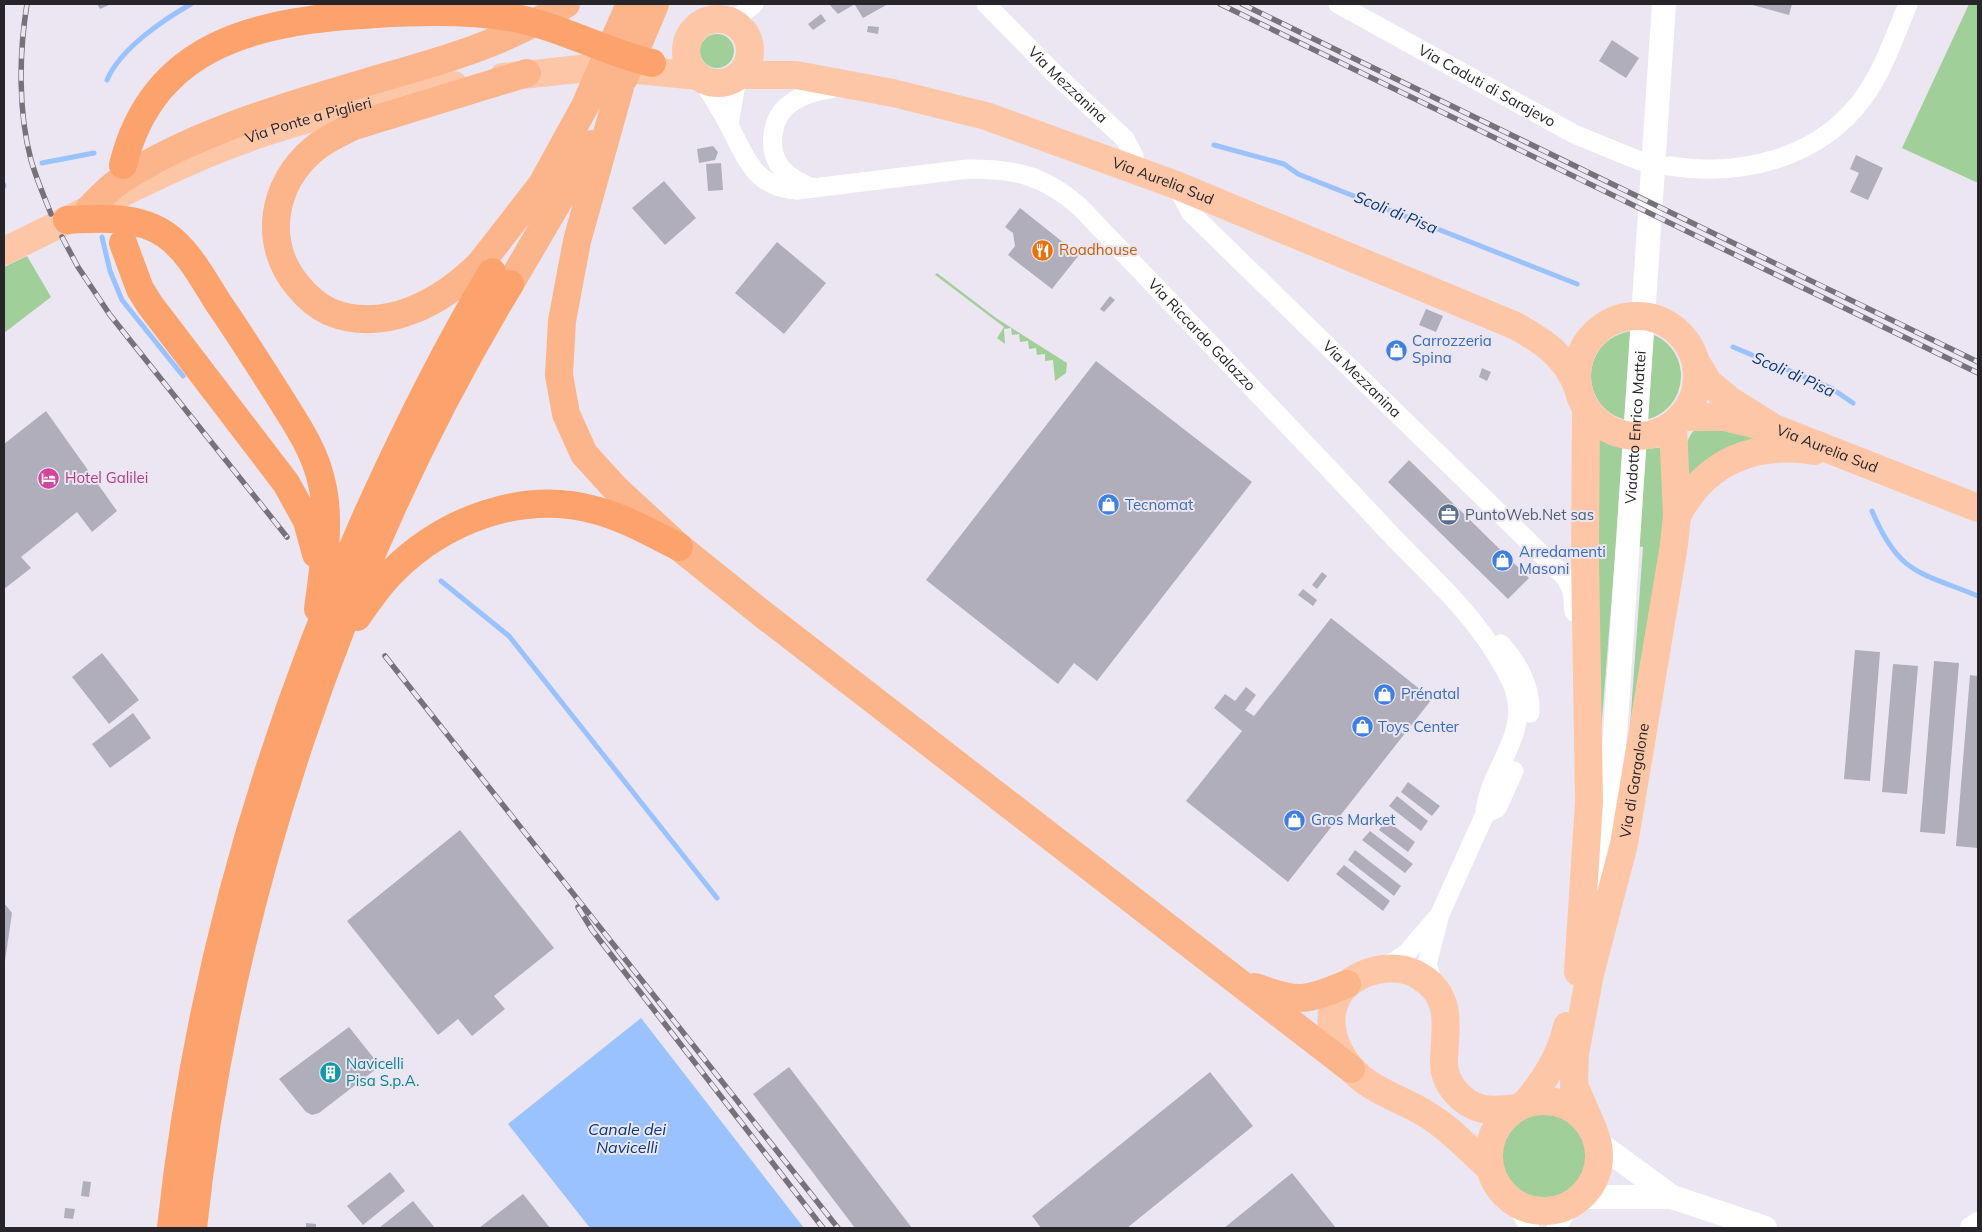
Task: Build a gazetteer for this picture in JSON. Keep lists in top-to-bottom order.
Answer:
{
  "streets": {
    "main road": ["Via Ponte a Piglieri", "Via Aurelia Sud", "Via di Gargalone"],
    "street": [
      "Via Mezzanina",
      "Via Caduti di Sarajevo",
      "Via Riccardo Galazzo",
      "Viadotto Enrico Mattei"
    ]
  },
  "crossings": [
    ["Via Mezzanina", "Via Aurelia Sud"],
    ["Via Mezzanina", "Via di Gargalone"],
    ["Via Ponte a Piglieri", "Via Riccardo Galazzo"],
    ["Via Aurelia Sud", "Via di Gargalone"],
    ["Viadotto Enrico Mattei", "Via di Gargalone"]
  ],
  "water": ["Scoli di Pisa", "Canale dei Navicelli"],
  "places": {
    "restaurant": ["Roadhouse"],
    "shop": [
      "Carrozzeria Spina",
      "Tecnomat",
      "Arredamenti Masoni",
      "Prénatal",
      "Toys Center",
      "Gros Market"
    ],
    "hotel": ["Hotel Galilei"],
    "office": ["PuntoWeb.Net sas"],
    "building": ["Navicelli Pisa S.p.A."]
  }
}
